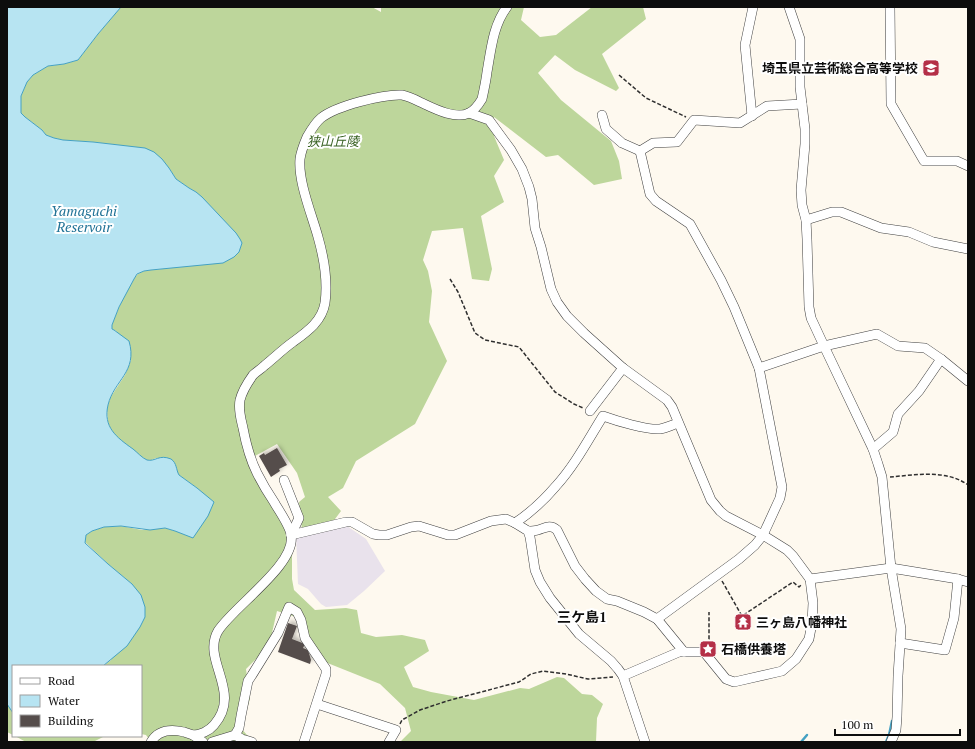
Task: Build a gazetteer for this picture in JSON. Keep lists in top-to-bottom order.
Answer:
{
  "districts": ["三ケ島1"],
  "water": ["Yamaguchi Reservoir"],
  "parks": ["狭山丘陵"],
  "places": {
    "school or university": ["埼玉県立芸術総合高等学校"],
    "temple": ["三ヶ島八幡神社"],
    "place": ["石橋供養塔"]
  },
  "legend": ["Road", "Water", "Building"],
  "scale_bar": "100 m"
}
